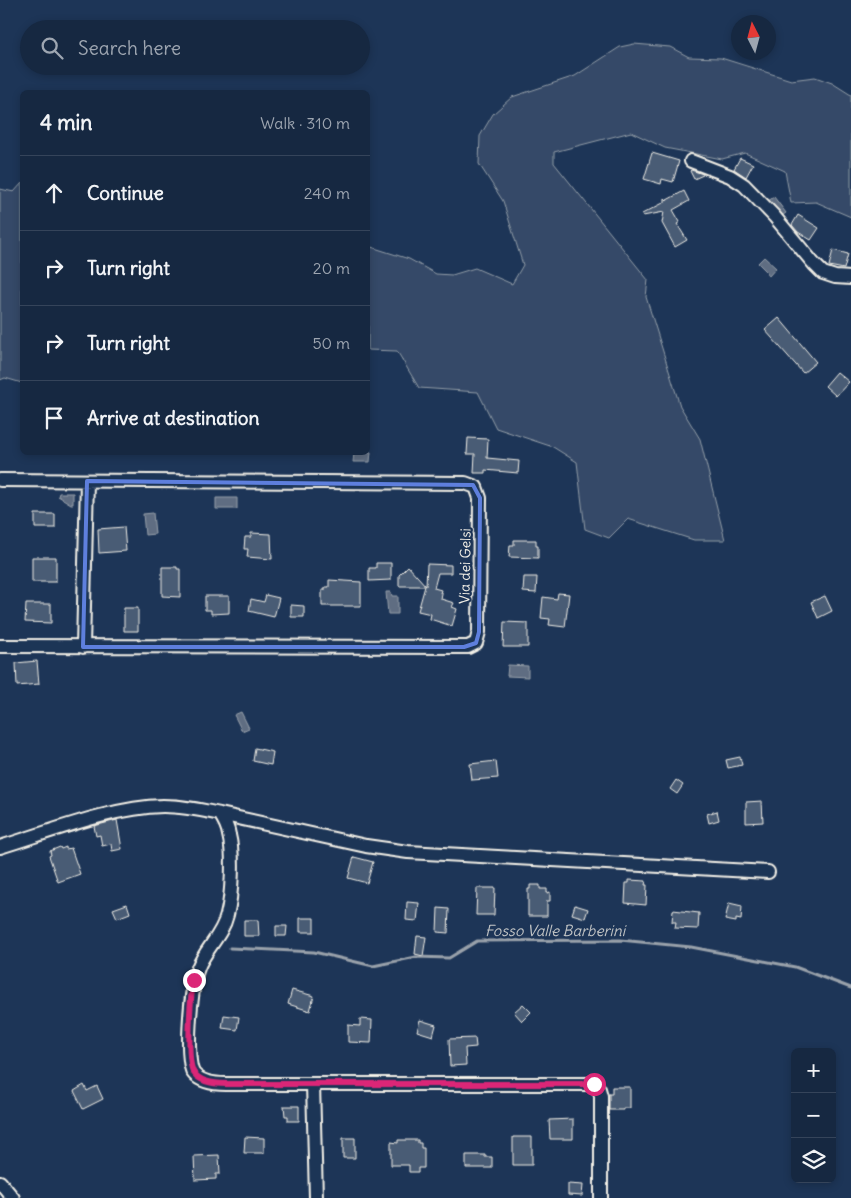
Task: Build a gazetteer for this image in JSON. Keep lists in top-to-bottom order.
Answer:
{
  "streets": {
    "street": ["Via dei Gelsi"]
  },
  "water": ["Fosso Valle Barberini"],
  "north": "top",
  "page": {
    "search": "Search here",
    "heading": ["4 min", "Walk · 310 m"],
    "list": [
      ["Continue", "240 m"],
      ["Turn right", "20 m"],
      ["Turn right", "50 m"],
      "Arrive at destination"
    ],
    "map_buttons": ["+", "−"]
  }
}
